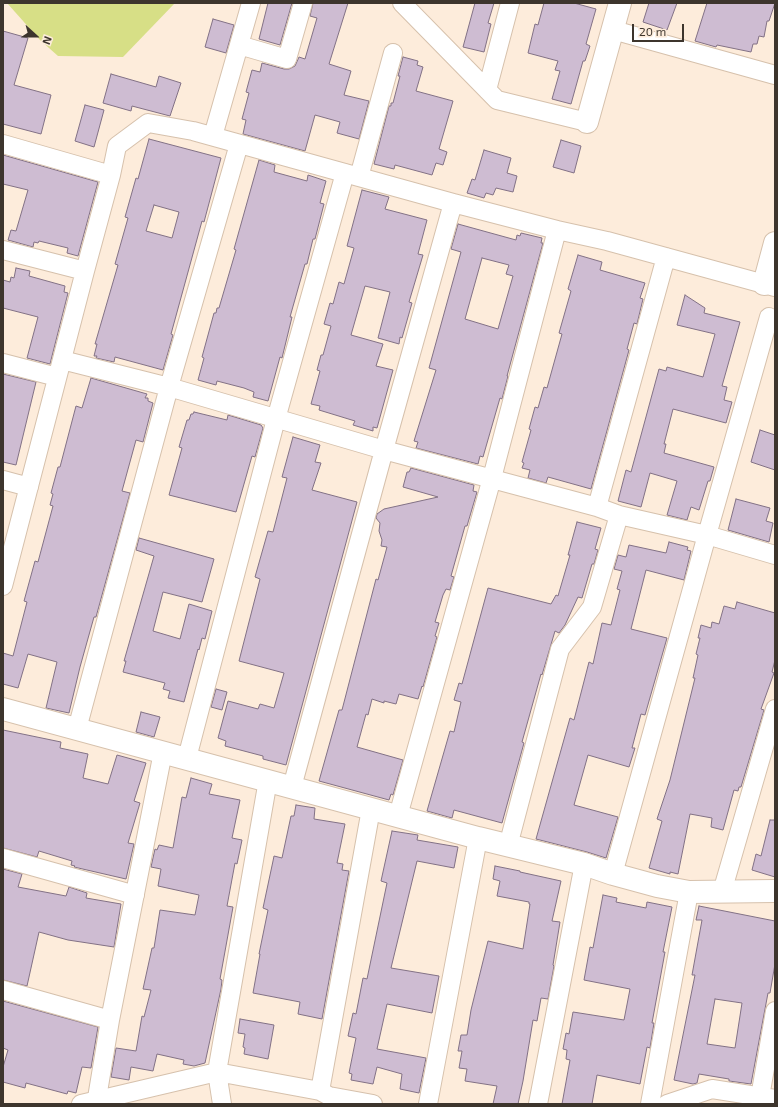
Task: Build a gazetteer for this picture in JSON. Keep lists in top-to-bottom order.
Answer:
{
  "scale_bar": "20 m",
  "north": "right"
}
